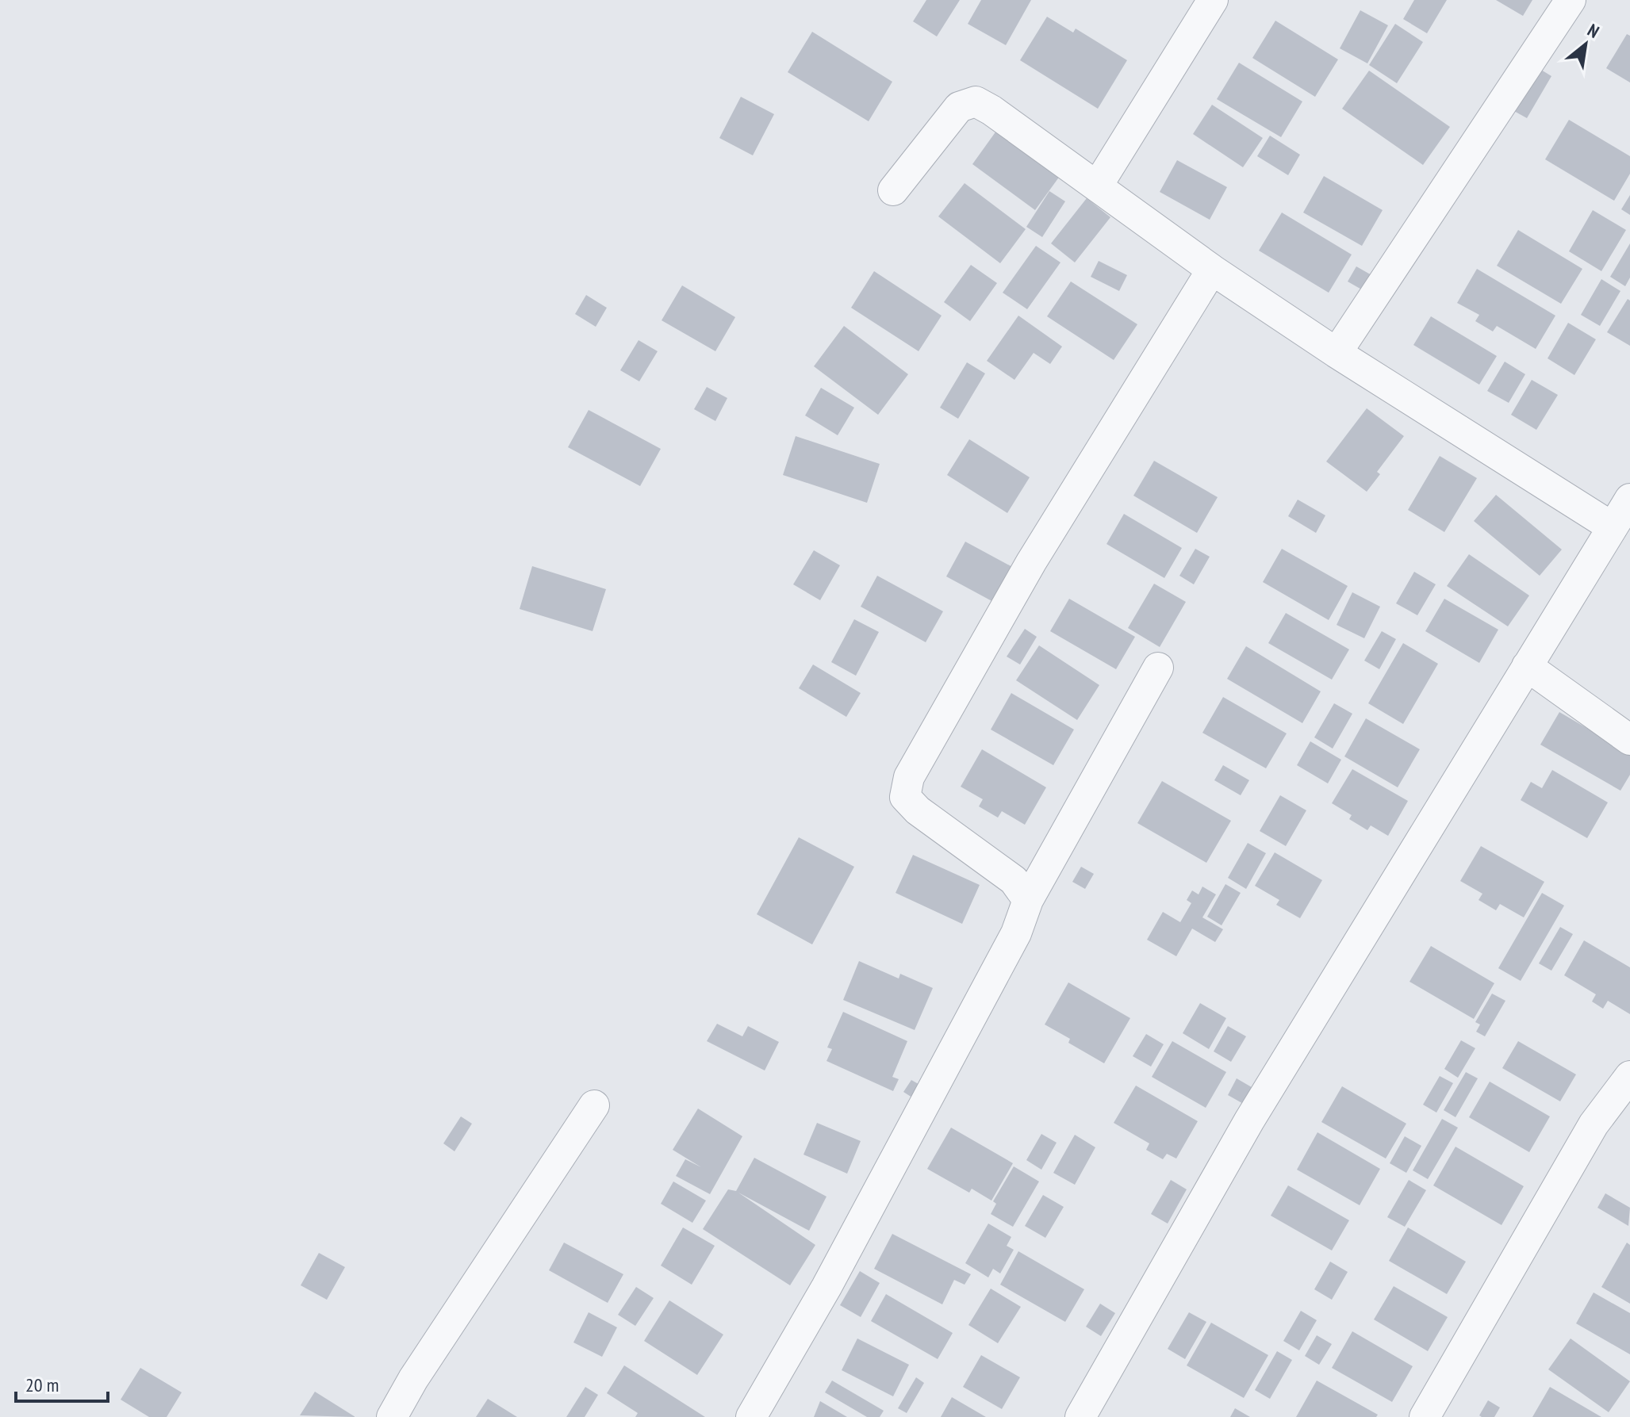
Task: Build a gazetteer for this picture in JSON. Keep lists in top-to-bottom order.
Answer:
{
  "scale_bar": "20 m",
  "north": "top right"
}
